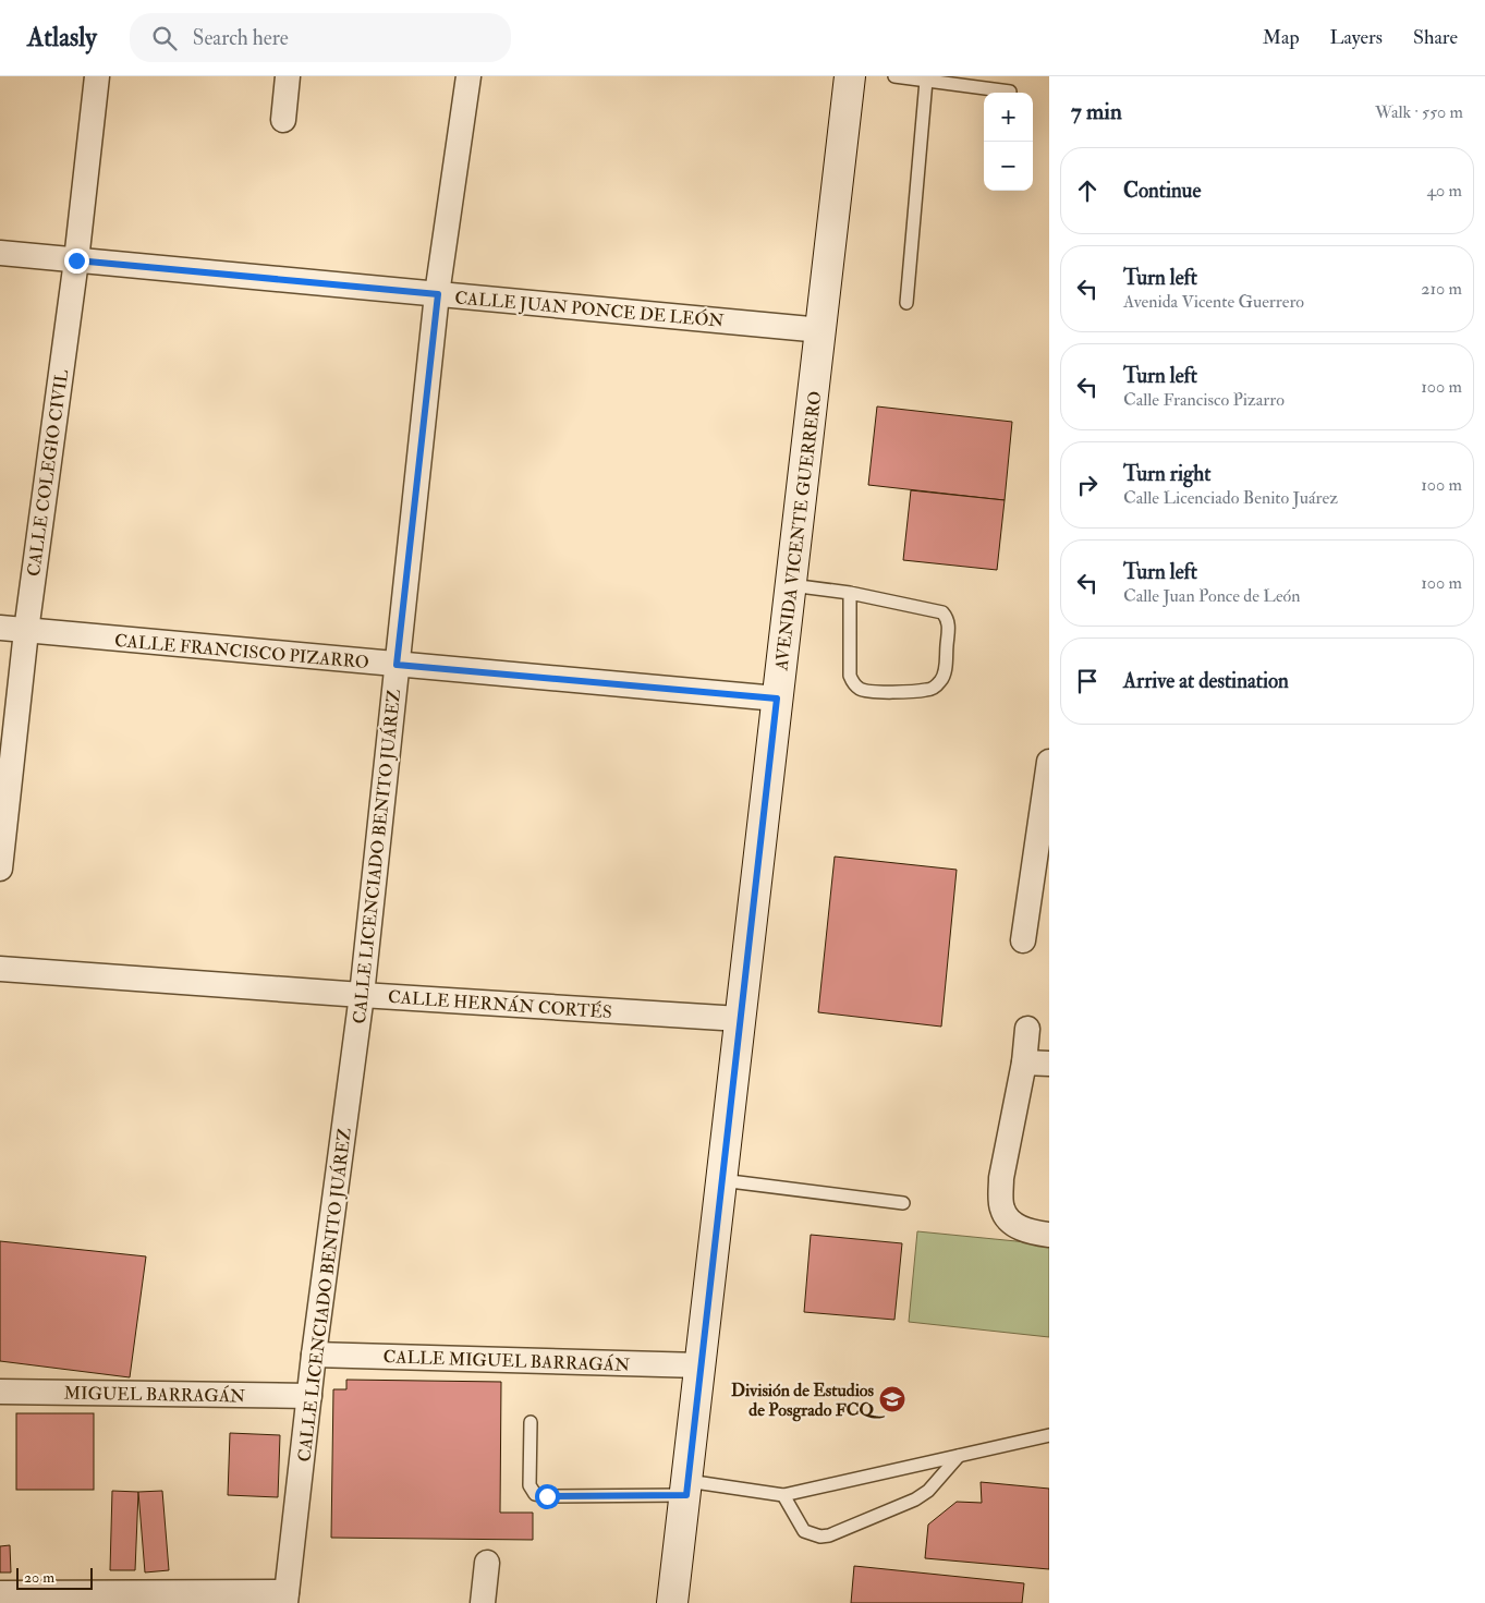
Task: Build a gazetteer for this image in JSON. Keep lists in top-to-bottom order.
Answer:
{
  "streets": {
    "main road": ["AVENIDA VICENTE GUERRERO"],
    "street": [
      "CALLE JUAN PONCE DE LEÓN",
      "CALLE COLEGIO CIVIL",
      "CALLE FRANCISCO PIZARRO",
      "CALLE LICENCIADO BENITO JUÁREZ",
      "CALLE HERNÁN CORTÉS",
      "CALLE MIGUEL BARRAGÁN",
      "MIGUEL BARRAGÁN"
    ]
  },
  "crossings": [
    ["CALLE JUAN PONCE DE LEÓN", "CALLE COLEGIO CIVIL"],
    ["CALLE JUAN PONCE DE LEÓN", "AVENIDA VICENTE GUERRERO"],
    ["CALLE JUAN PONCE DE LEÓN", "CALLE LICENCIADO BENITO JUÁREZ"],
    ["CALLE COLEGIO CIVIL", "CALLE FRANCISCO PIZARRO"],
    ["AVENIDA VICENTE GUERRERO", "CALLE FRANCISCO PIZARRO"],
    ["AVENIDA VICENTE GUERRERO", "CALLE HERNÁN CORTÉS"],
    ["AVENIDA VICENTE GUERRERO", "CALLE MIGUEL BARRAGÁN"],
    ["CALLE FRANCISCO PIZARRO", "CALLE LICENCIADO BENITO JUÁREZ"],
    ["CALLE LICENCIADO BENITO JUÁREZ", "CALLE HERNÁN CORTÉS"],
    ["CALLE LICENCIADO BENITO JUÁREZ", "CALLE MIGUEL BARRAGÁN"],
    ["CALLE LICENCIADO BENITO JUÁREZ", "MIGUEL BARRAGÁN"]
  ],
  "places": {
    "school or university": ["División de Estudios de Posgrado FCQ"]
  },
  "scale_bar": "20 m",
  "page": {
    "header": "Atlasly",
    "search": "Search here",
    "nav": ["Map", "Layers", "Share"],
    "heading": ["7 min", "Walk · 550 m"],
    "map_buttons": ["+", "−"],
    "list": [
      ["Continue", "40 m"],
      ["Turn left", "Avenida Vicente Guerrero", "210 m"],
      ["Turn left", "Calle Francisco Pizarro", "100 m"],
      ["Turn right", "Calle Licenciado Benito Juárez", "100 m"],
      ["Turn left", "Calle Juan Ponce de León", "100 m"],
      "Arrive at destination"
    ],
    "scale": "20 m"
  }
}
